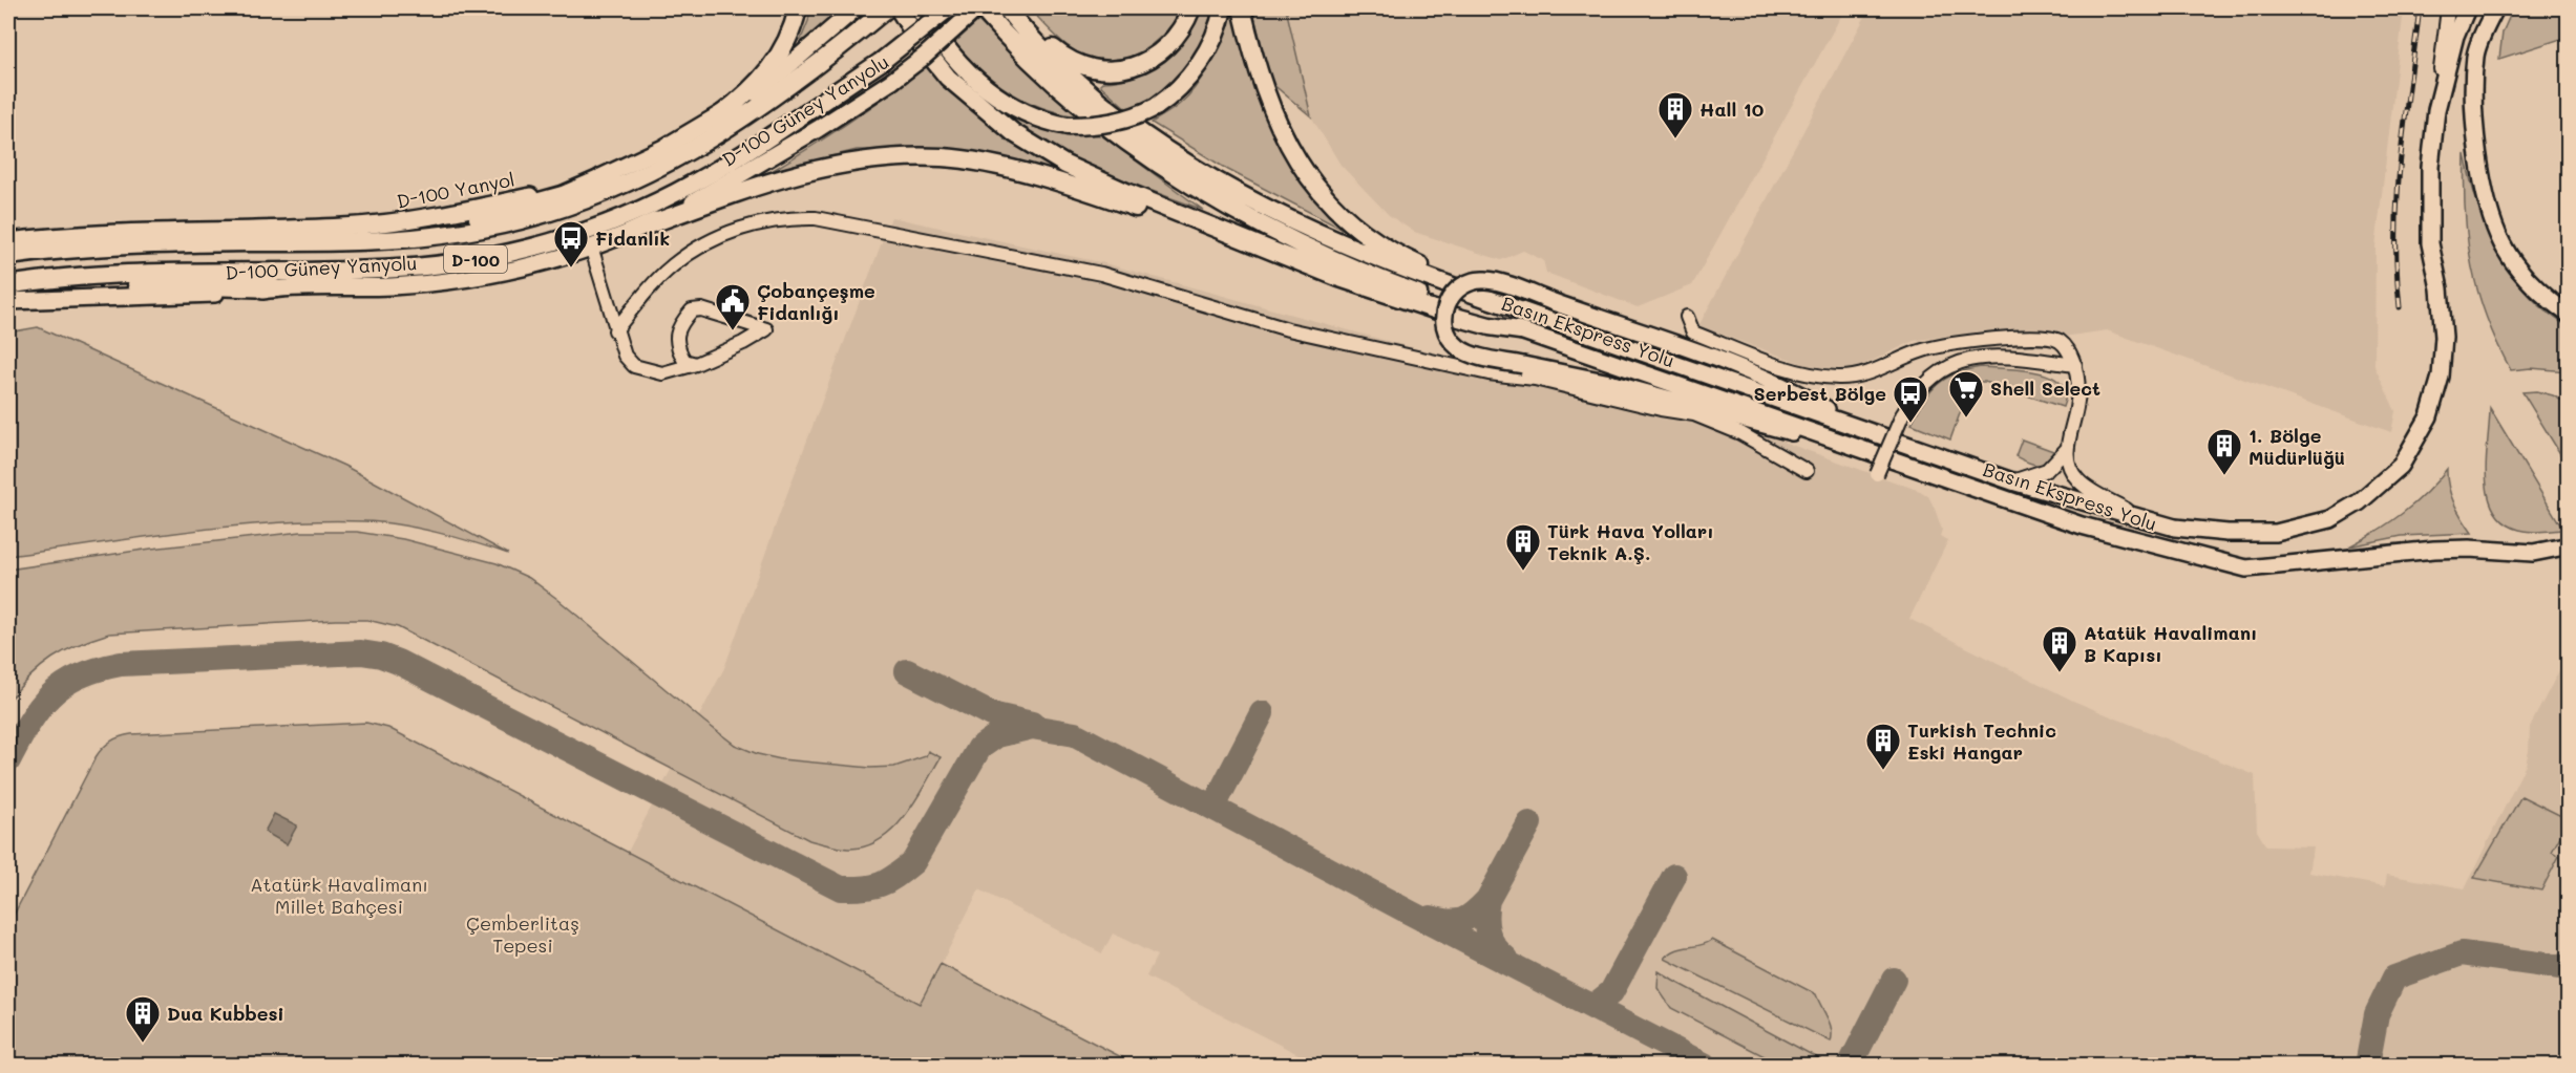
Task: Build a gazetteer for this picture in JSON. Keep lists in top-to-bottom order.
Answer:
{
  "streets": {
    "highway": ["D-100", "Basın Ekspress Yolu"],
    "main road": ["D-100 Güney Yanyolu", "D-100 Yanyol"]
  },
  "crossings": [
    ["D-100 Güney Yanyolu", "Basın Ekspress Yolu"]
  ],
  "parks": ["Atatürk Havalimanı Millet Bahçesi", "Çemberlitaş Tepesi"],
  "places": {
    "building": [
      "Hall 10",
      "1. Bölge Müdürlüğü",
      "Türk Hava Yolları Teknik A.Ş.",
      "Atatük Havalimanı B Kapısı",
      "Turkish Technic Eski Hangar",
      "Dua Kubbesi"
    ],
    "bus stop": ["Fidanlık", "Serbest Bölge"],
    "public building": ["Çobançeşme Fidanlığı"],
    "supermarket": ["Shell Select"]
  }
}
